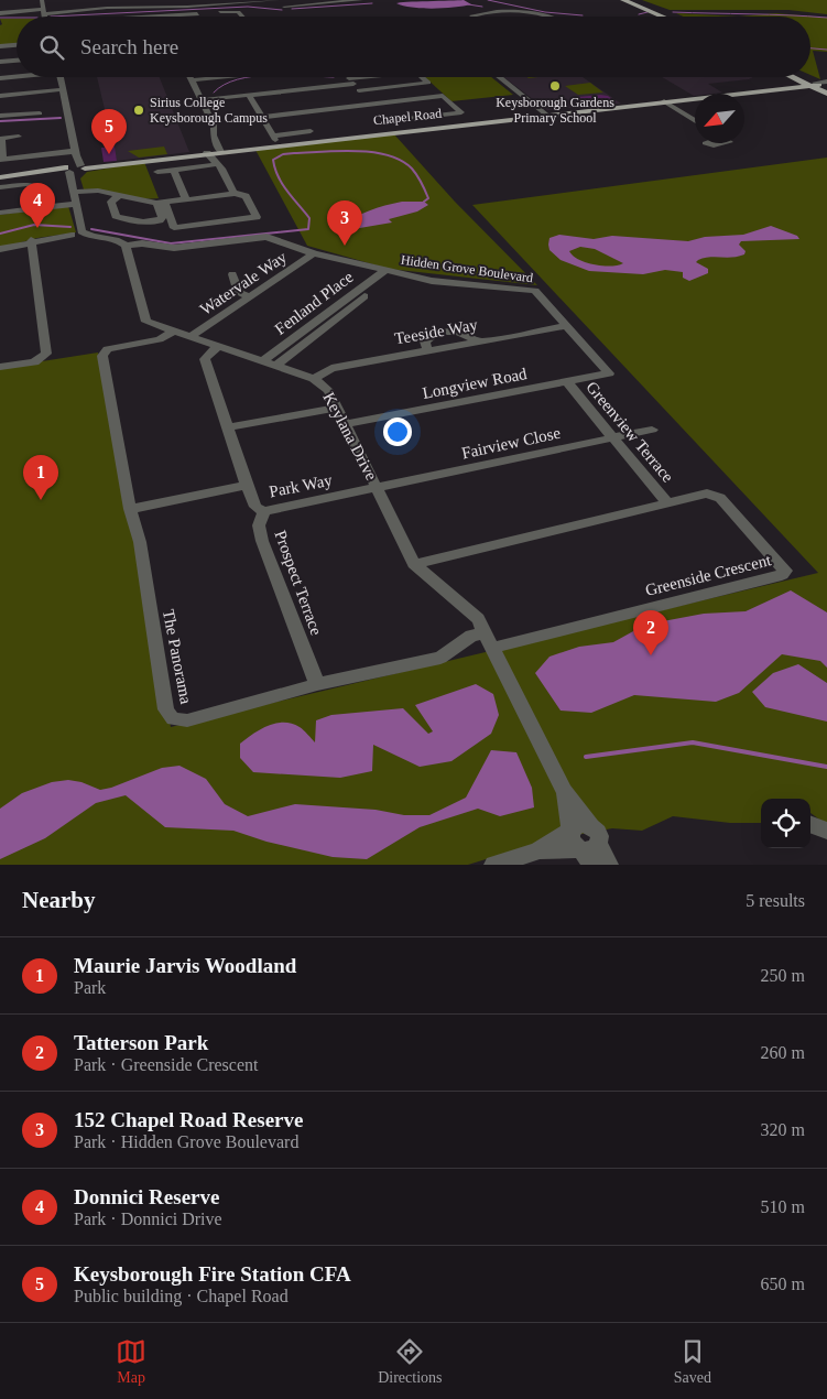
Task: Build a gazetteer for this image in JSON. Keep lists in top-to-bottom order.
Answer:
{
  "streets": {
    "main road": ["Chapel Road"],
    "street": [
      "Hidden Grove Boulevard",
      "Watervale Way",
      "Fenland Place",
      "Teeside Way",
      "Longview Road",
      "Greenview Terrace",
      "Keylana Drive",
      "Fairview Close",
      "Park Way",
      "Greenside Crescent",
      "Prospect Terrace",
      "The Panorama"
    ]
  },
  "crossings": [
    ["Hidden Grove Boulevard", "Watervale Way"],
    ["Hidden Grove Boulevard", "Fenland Place"],
    ["Hidden Grove Boulevard", "Teeside Way"],
    ["Hidden Grove Boulevard", "Longview Road"],
    ["Hidden Grove Boulevard", "Keylana Drive"],
    ["Watervale Way", "Keylana Drive"],
    ["Fenland Place", "Keylana Drive"],
    ["Teeside Way", "Keylana Drive"],
    ["Longview Road", "Greenview Terrace"],
    ["Longview Road", "Keylana Drive"],
    ["Greenview Terrace", "Fairview Close"],
    ["Greenview Terrace", "Greenside Crescent"],
    ["Keylana Drive", "Fairview Close"],
    ["Keylana Drive", "Park Way"],
    ["Keylana Drive", "Greenside Crescent"],
    ["Keylana Drive", "Prospect Terrace"],
    ["Keylana Drive", "The Panorama"],
    ["Fairview Close", "Park Way"],
    ["Park Way", "Prospect Terrace"],
    ["Prospect Terrace", "The Panorama"]
  ],
  "places": ["Keysborough Gardens Primary School", "Sirius College Keysborough Campus"],
  "north": "bottom left",
  "page": {
    "search": "Search here",
    "pins": [
      "5",
      "4",
      "3",
      "1",
      "2"
    ],
    "heading": ["Nearby", "5 results"],
    "list": [
      {
        "mark": "1",
        "name": "Maurie Jarvis Woodland",
        "note": "Park",
        "value": "250 m"
      },
      {
        "mark": "2",
        "name": "Tatterson Park",
        "note": "Park · Greenside Crescent",
        "value": "260 m"
      },
      {
        "mark": "3",
        "name": "152 Chapel Road Reserve",
        "note": "Park · Hidden Grove Boulevard",
        "value": "320 m"
      },
      {
        "mark": "4",
        "name": "Donnici Reserve",
        "note": "Park · Donnici Drive",
        "value": "510 m"
      },
      {
        "mark": "5",
        "name": "Keysborough Fire Station CFA",
        "note": "Public building · Chapel Road",
        "value": "650 m"
      }
    ],
    "nav": ["Map", "Directions", "Saved"]
  }
}
